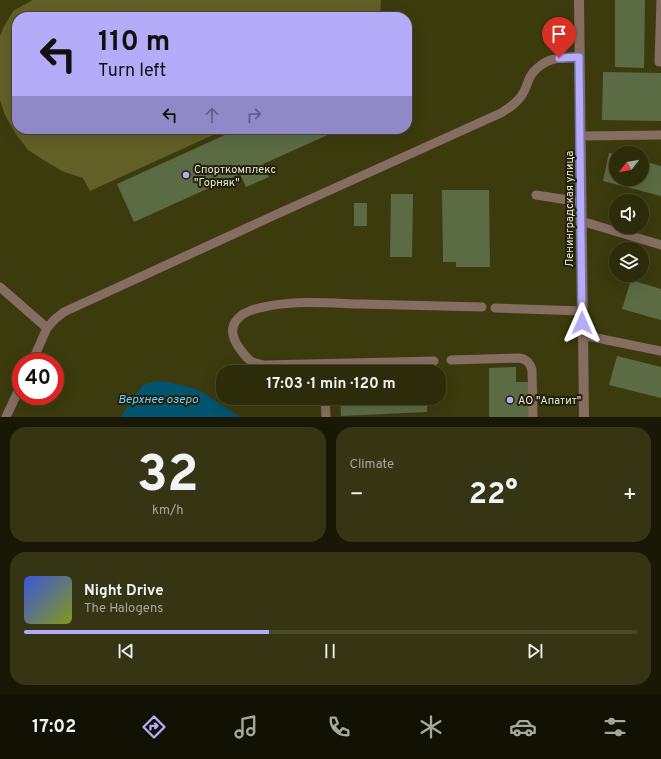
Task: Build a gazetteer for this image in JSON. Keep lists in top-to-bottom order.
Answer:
{
  "streets": {
    "street": ["Ленинградская улица"]
  },
  "water": ["Верхнее озеро"],
  "places": ["Спорткомплекс \"Горняк\"", "АО \"Апатит\""],
  "north": "bottom left",
  "page": {
    "turn": ["110 m", "Turn left"],
    "limit": "40",
    "trip": "17:03 · 1 min · 120 m",
    "tile": [
      ["32", "km/h"],
      "Climate"
    ],
    "heat": ["−", "22°", "+"],
    "song": ["Night Drive", "The Halogens"],
    "tabs": "17:02"
  }
}
